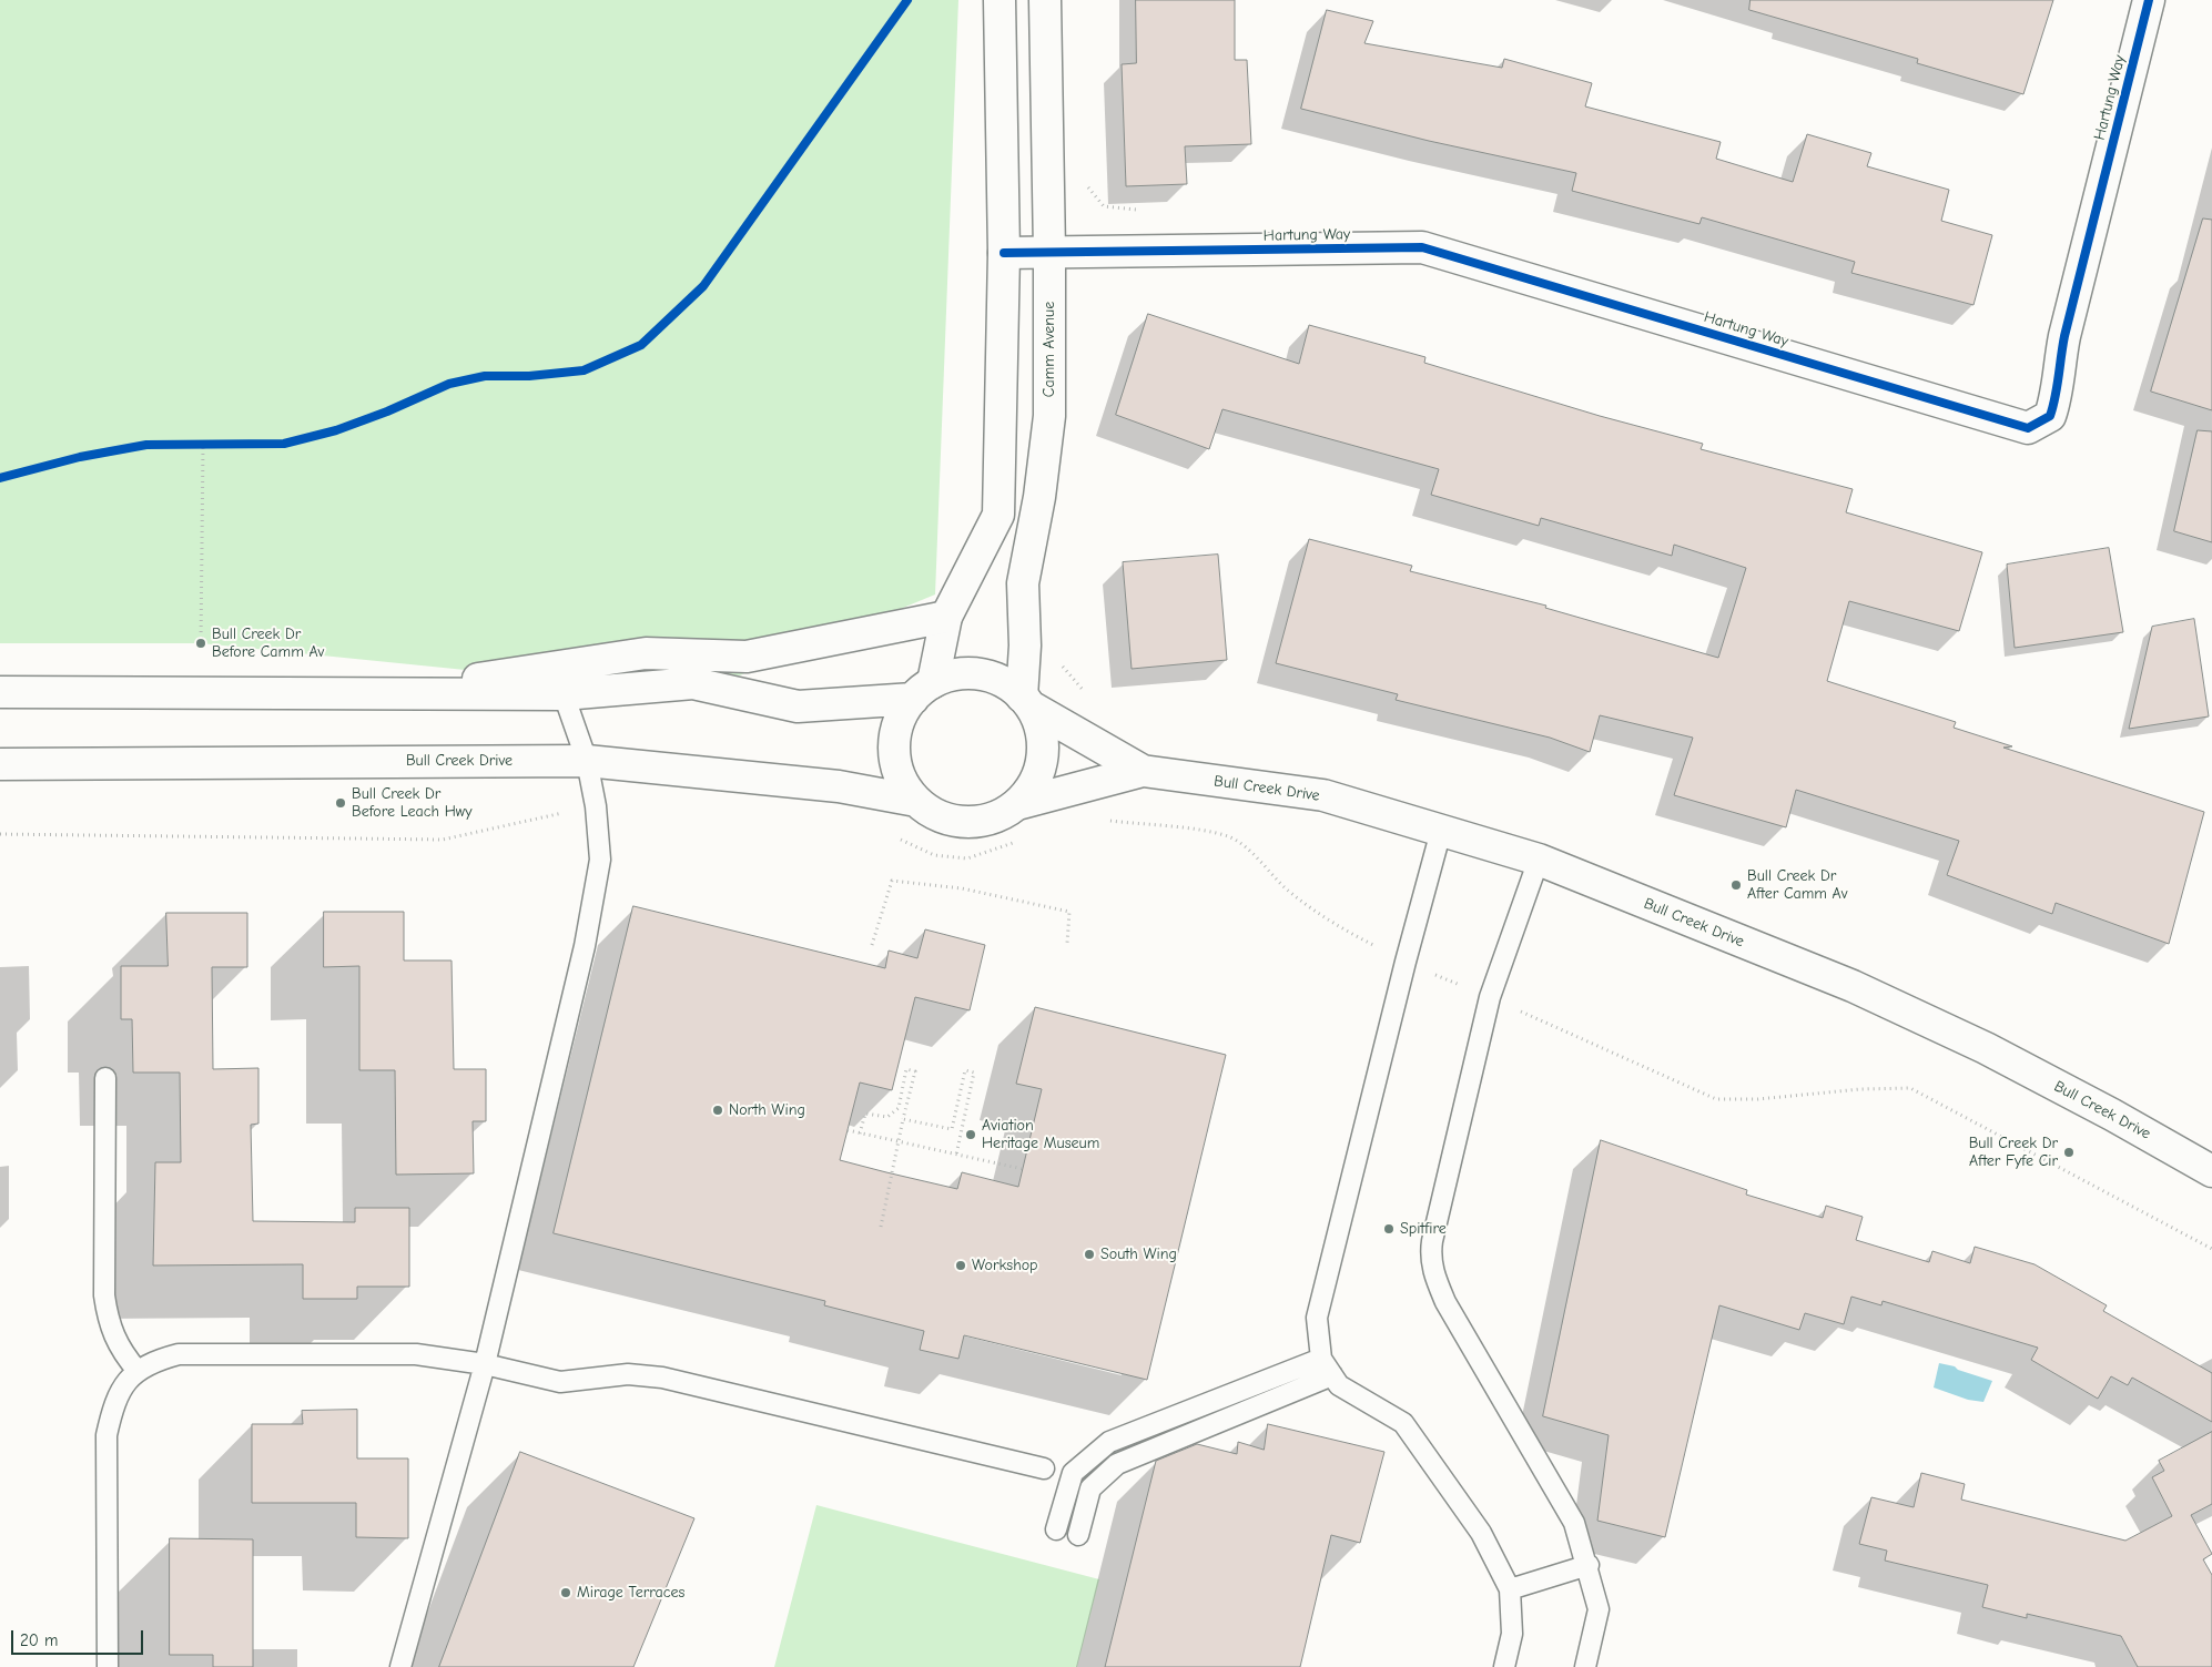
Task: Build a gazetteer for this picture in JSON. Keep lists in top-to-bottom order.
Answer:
{
  "streets": {
    "main road": ["Hartung Way", "Camm Avenue", "Bull Creek Drive"]
  },
  "crossings": [
    ["Hartung Way", "Camm Avenue"],
    ["Camm Avenue", "Bull Creek Drive"]
  ],
  "places": [
    "Bull Creek Dr Before Camm Av",
    "Bull Creek Dr Before Leach Hwy",
    "Bull Creek Dr After Camm Av",
    "North Wing",
    "Aviation Heritage Museum",
    "Bull Creek Dr After Fyfe Cir",
    "Spitfire",
    "South Wing",
    "Workshop",
    "Mirage Terraces"
  ],
  "scale_bar": "20 m"
}
